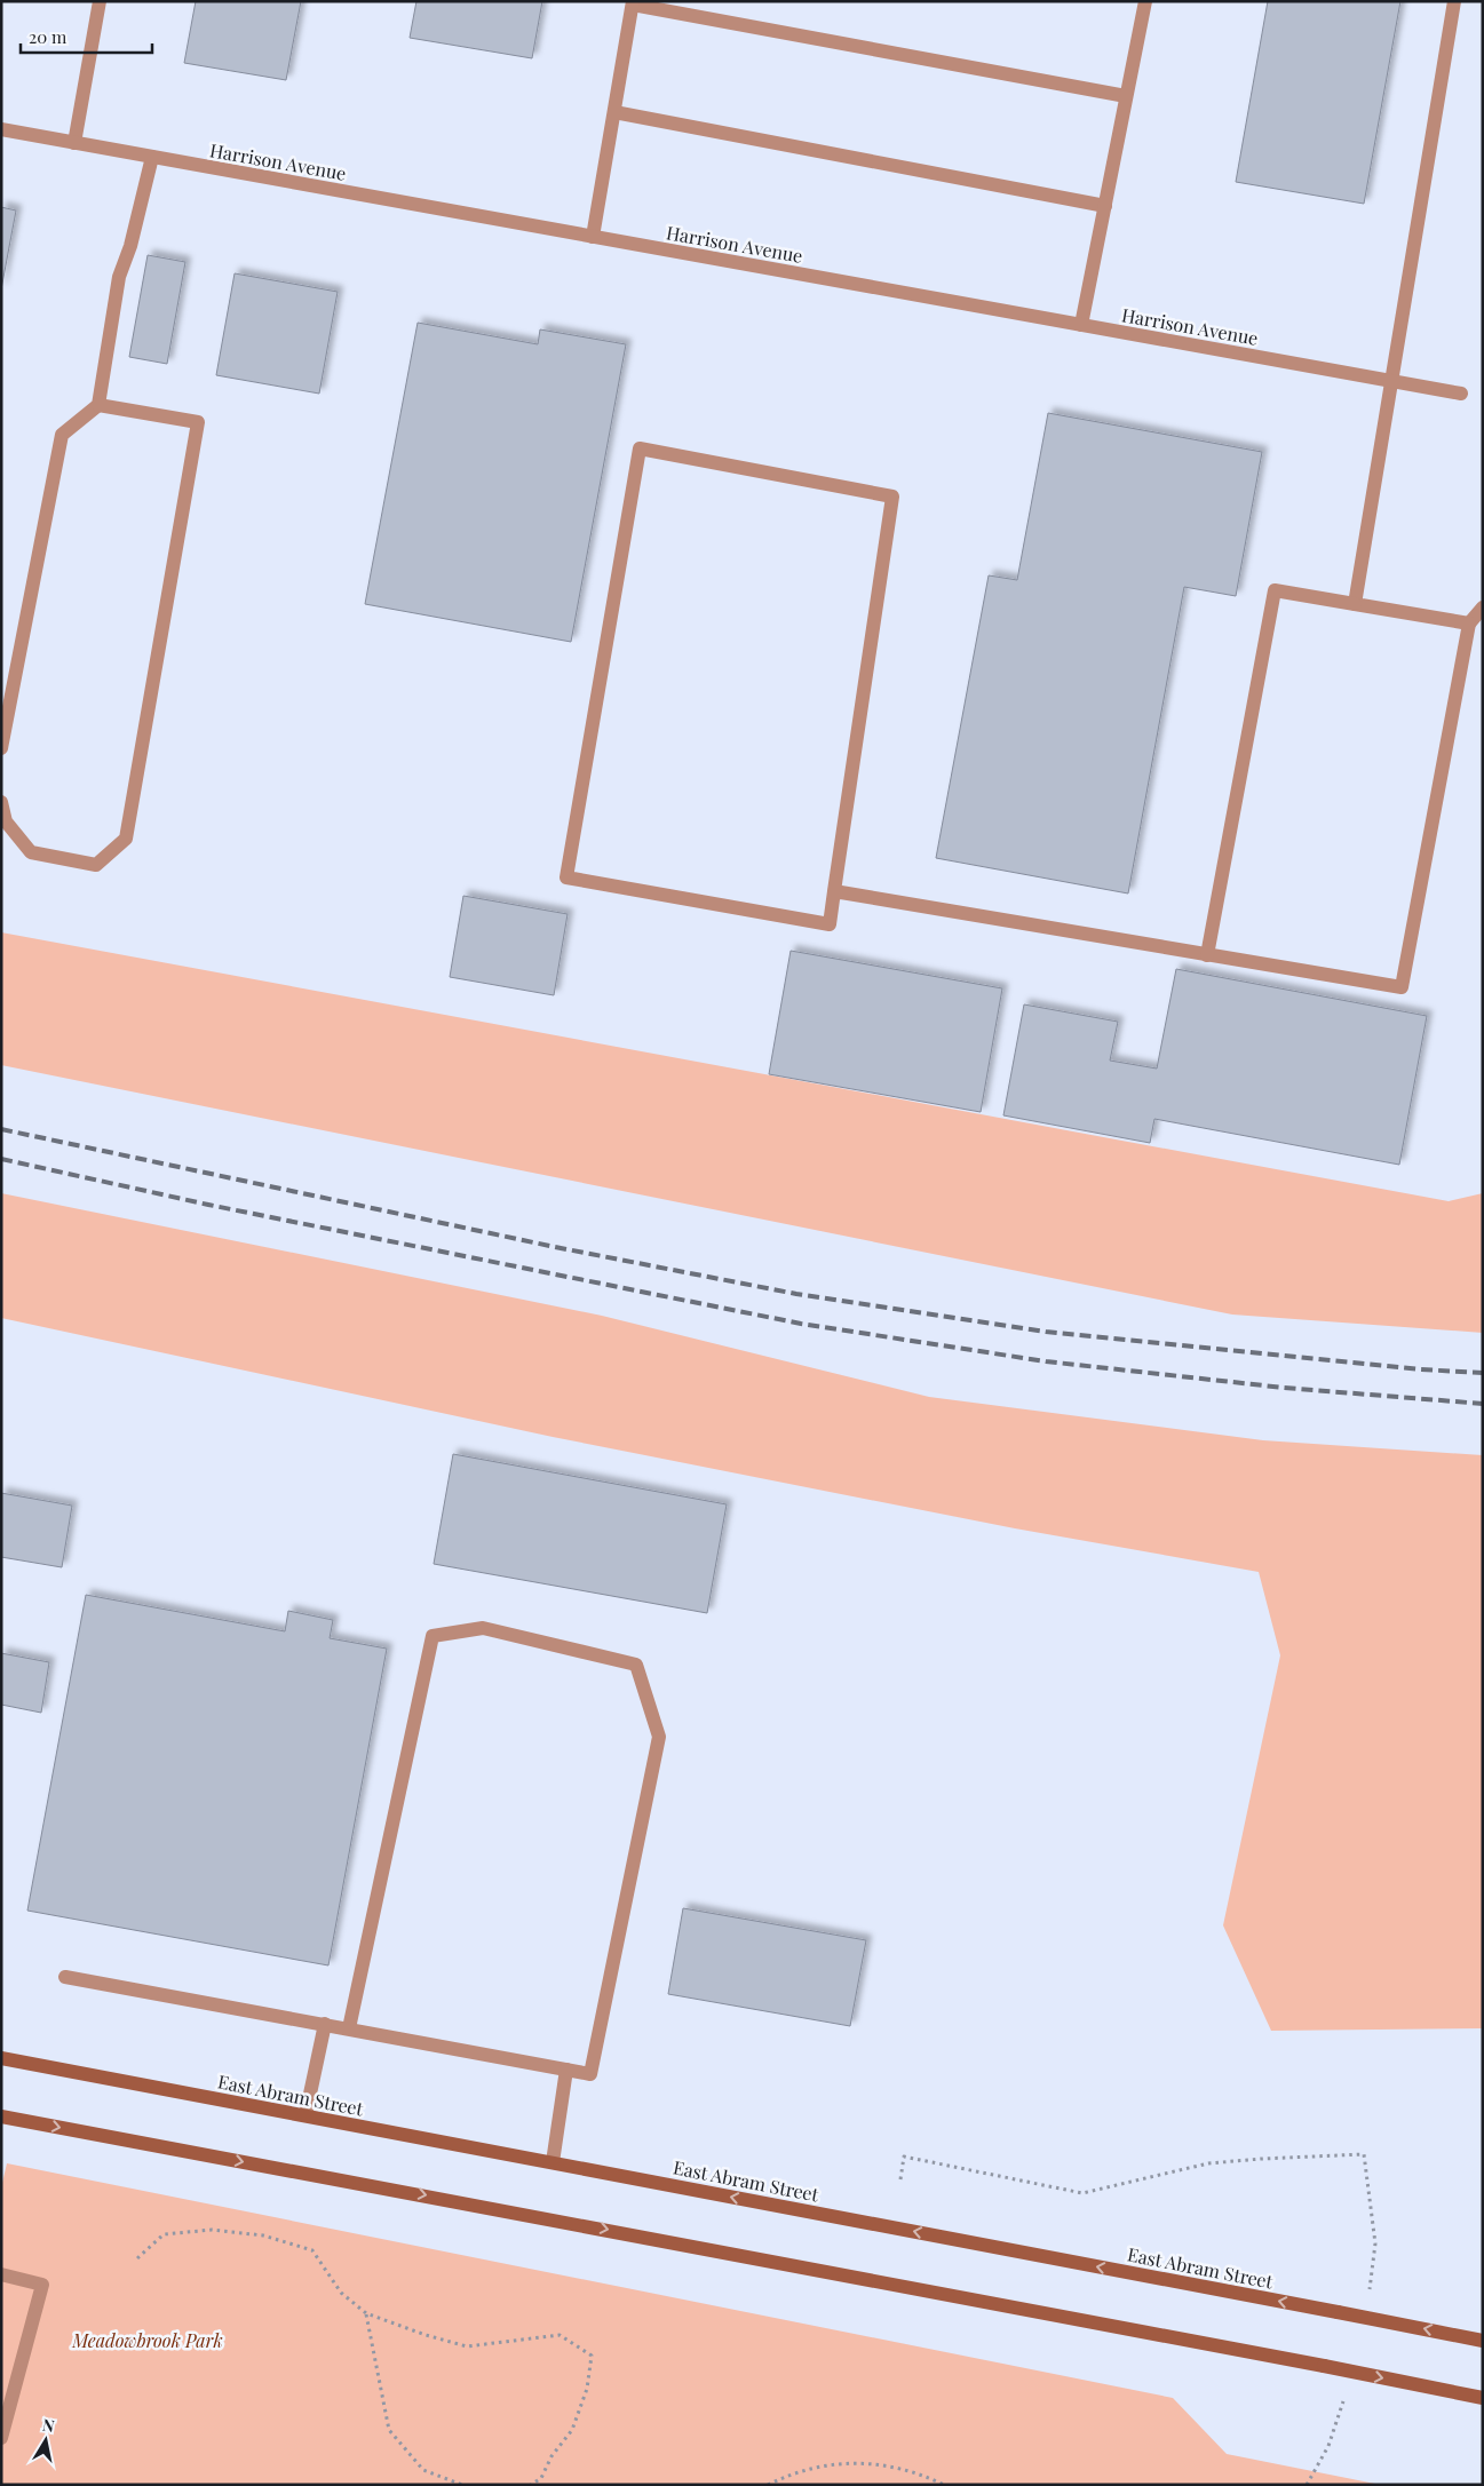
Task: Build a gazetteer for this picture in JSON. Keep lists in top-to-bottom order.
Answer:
{
  "streets": {
    "main road": ["East Abram Street"],
    "street": ["Harrison Avenue"]
  },
  "parks": ["Meadowbrook Park"],
  "scale_bar": "20 m",
  "north": "top"
}
